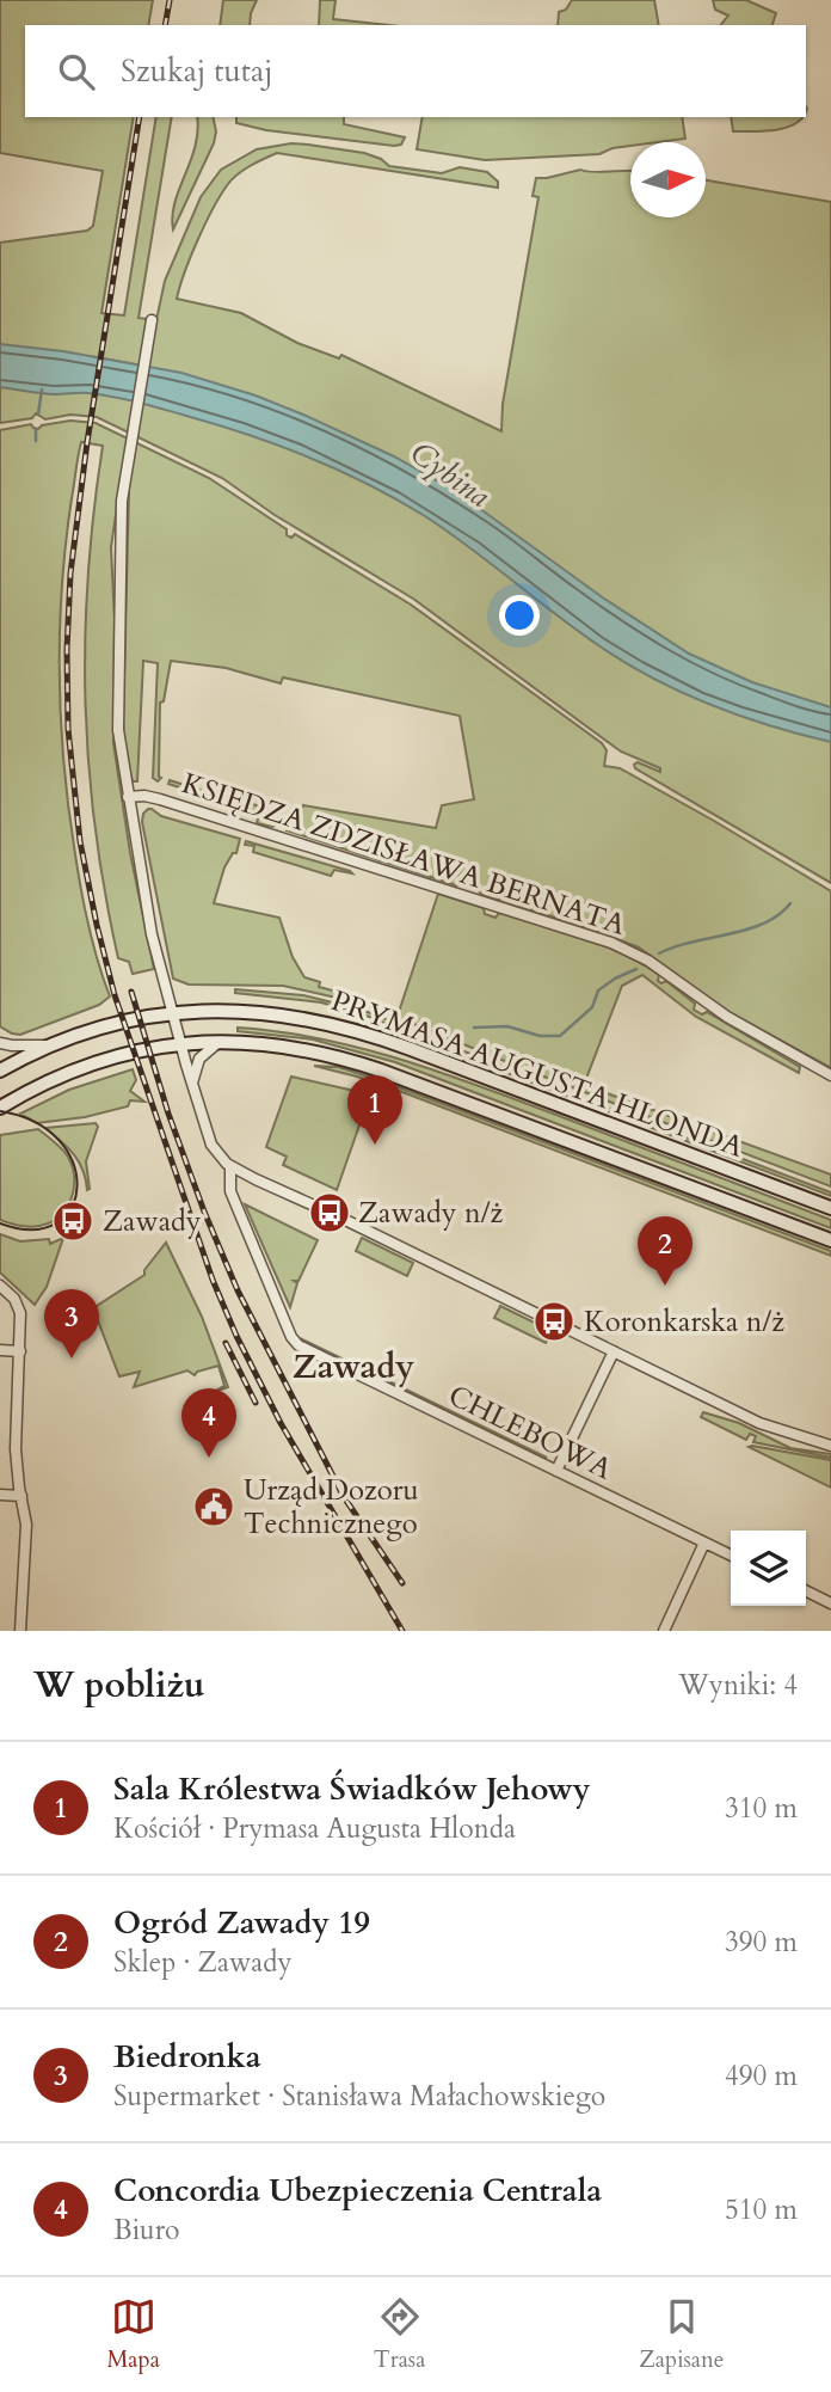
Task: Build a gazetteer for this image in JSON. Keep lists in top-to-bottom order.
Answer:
{
  "streets": {
    "main road": ["PRYMASA AUGUSTA HLONDA"],
    "street": ["KSIĘDZA ZDZISŁAWA BERNATA", "CHLEBOWA"]
  },
  "districts": ["Zawady"],
  "water": ["Cybina"],
  "places": {
    "bus stop": ["Zawady n/ż", "Zawady", "Koronkarska n/ż"],
    "public building": ["Urząd Dozoru Technicznego"]
  },
  "north": "right",
  "page": {
    "search": "Szukaj tutaj",
    "pins": [
      "1",
      "2",
      "3",
      "4"
    ],
    "heading": ["W pobliżu", "Wyniki: 4"],
    "list": [
      {
        "mark": "1",
        "name": "Sala Królestwa Świadków Jehowy",
        "note": "Kościół · Prymasa Augusta Hlonda",
        "value": "310 m"
      },
      {
        "mark": "2",
        "name": "Ogród Zawady 19",
        "note": "Sklep · Zawady",
        "value": "390 m"
      },
      {
        "mark": "3",
        "name": "Biedronka",
        "note": "Supermarket · Stanisława Małachowskiego",
        "value": "490 m"
      },
      {
        "mark": "4",
        "name": "Concordia Ubezpieczenia Centrala",
        "note": "Biuro",
        "value": "510 m"
      }
    ],
    "nav": ["Mapa", "Trasa", "Zapisane"]
  }
}
